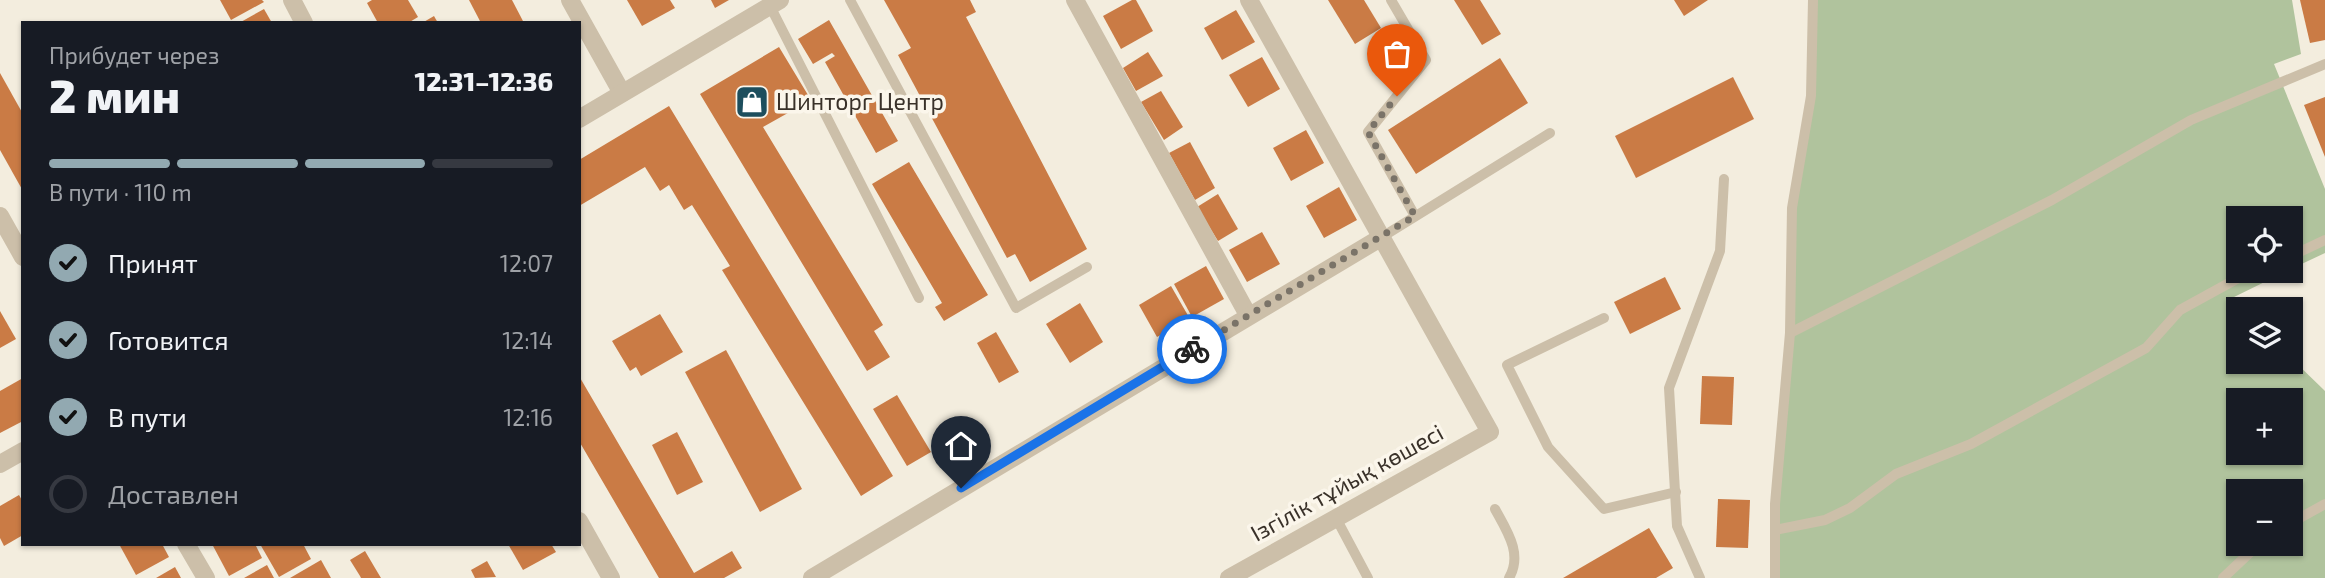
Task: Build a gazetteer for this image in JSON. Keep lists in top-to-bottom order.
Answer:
{
  "streets": {
    "street": ["Ізгілік тұйық көшесі"]
  },
  "places": {
    "shop": ["Шинторг Центр"]
  },
  "page": {
    "heading": ["2 мин", "Прибудет через", "12:31–12:36"],
    "bar": "В пути · 110 m",
    "map_buttons": ["+", "−"],
    "list": [
      ["Принят", "12:07"],
      ["Готовится", "12:14"],
      ["В пути", "12:16"],
      "Доставлен"
    ]
  }
}
